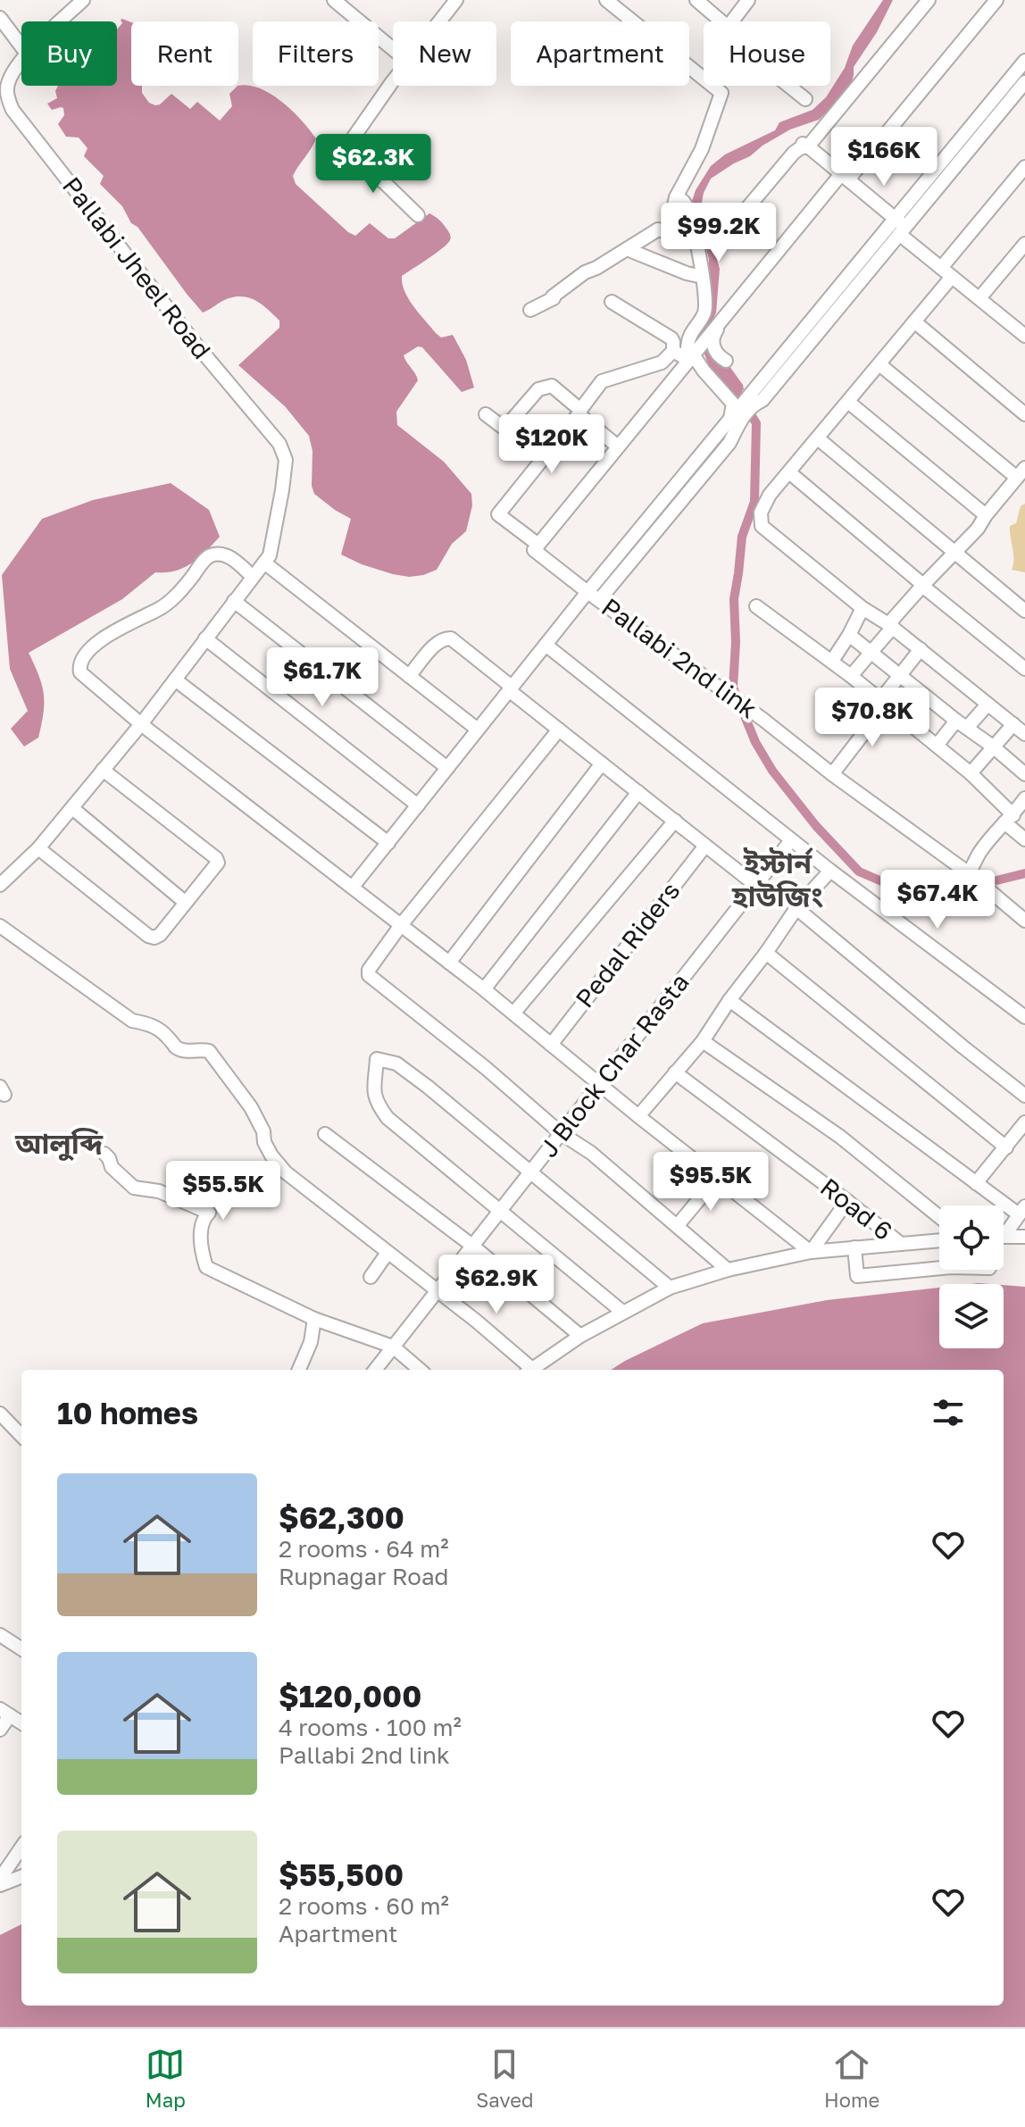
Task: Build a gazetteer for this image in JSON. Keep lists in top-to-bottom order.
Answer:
{
  "streets": {
    "street": [
      "Pallabi Jheel Road",
      "Pallabi 2nd link",
      "Pedal Riders",
      "J Block Char Rasta",
      "Road 6"
    ]
  },
  "crossings": [
    ["J Block Char Rasta", "Road 6"]
  ],
  "districts": ["ইস্টার্ন হাউজিং", "আলুব্দি"],
  "page": {
    "chip": [
      "Buy",
      "Rent",
      "Filters",
      "New",
      "Apartment",
      "House"
    ],
    "price": [
      "$166K",
      "$62.3K",
      "$99.2K",
      "$120K",
      "$61.7K",
      "$70.8K",
      "$67.4K",
      "$95.5K",
      "$55.5K",
      "$62.9K"
    ],
    "heading": "10 homes",
    "list": [
      {
        "name": "$62,300",
        "note": "2 rooms · 64 m² · Rupnagar Road"
      },
      {
        "name": "$120,000",
        "note": "4 rooms · 100 m² · Pallabi 2nd link"
      },
      {
        "name": "$55,500",
        "note": "2 rooms · 60 m² · Apartment"
      }
    ],
    "tabs": ["Map", "Saved", "Home"]
  }
}
